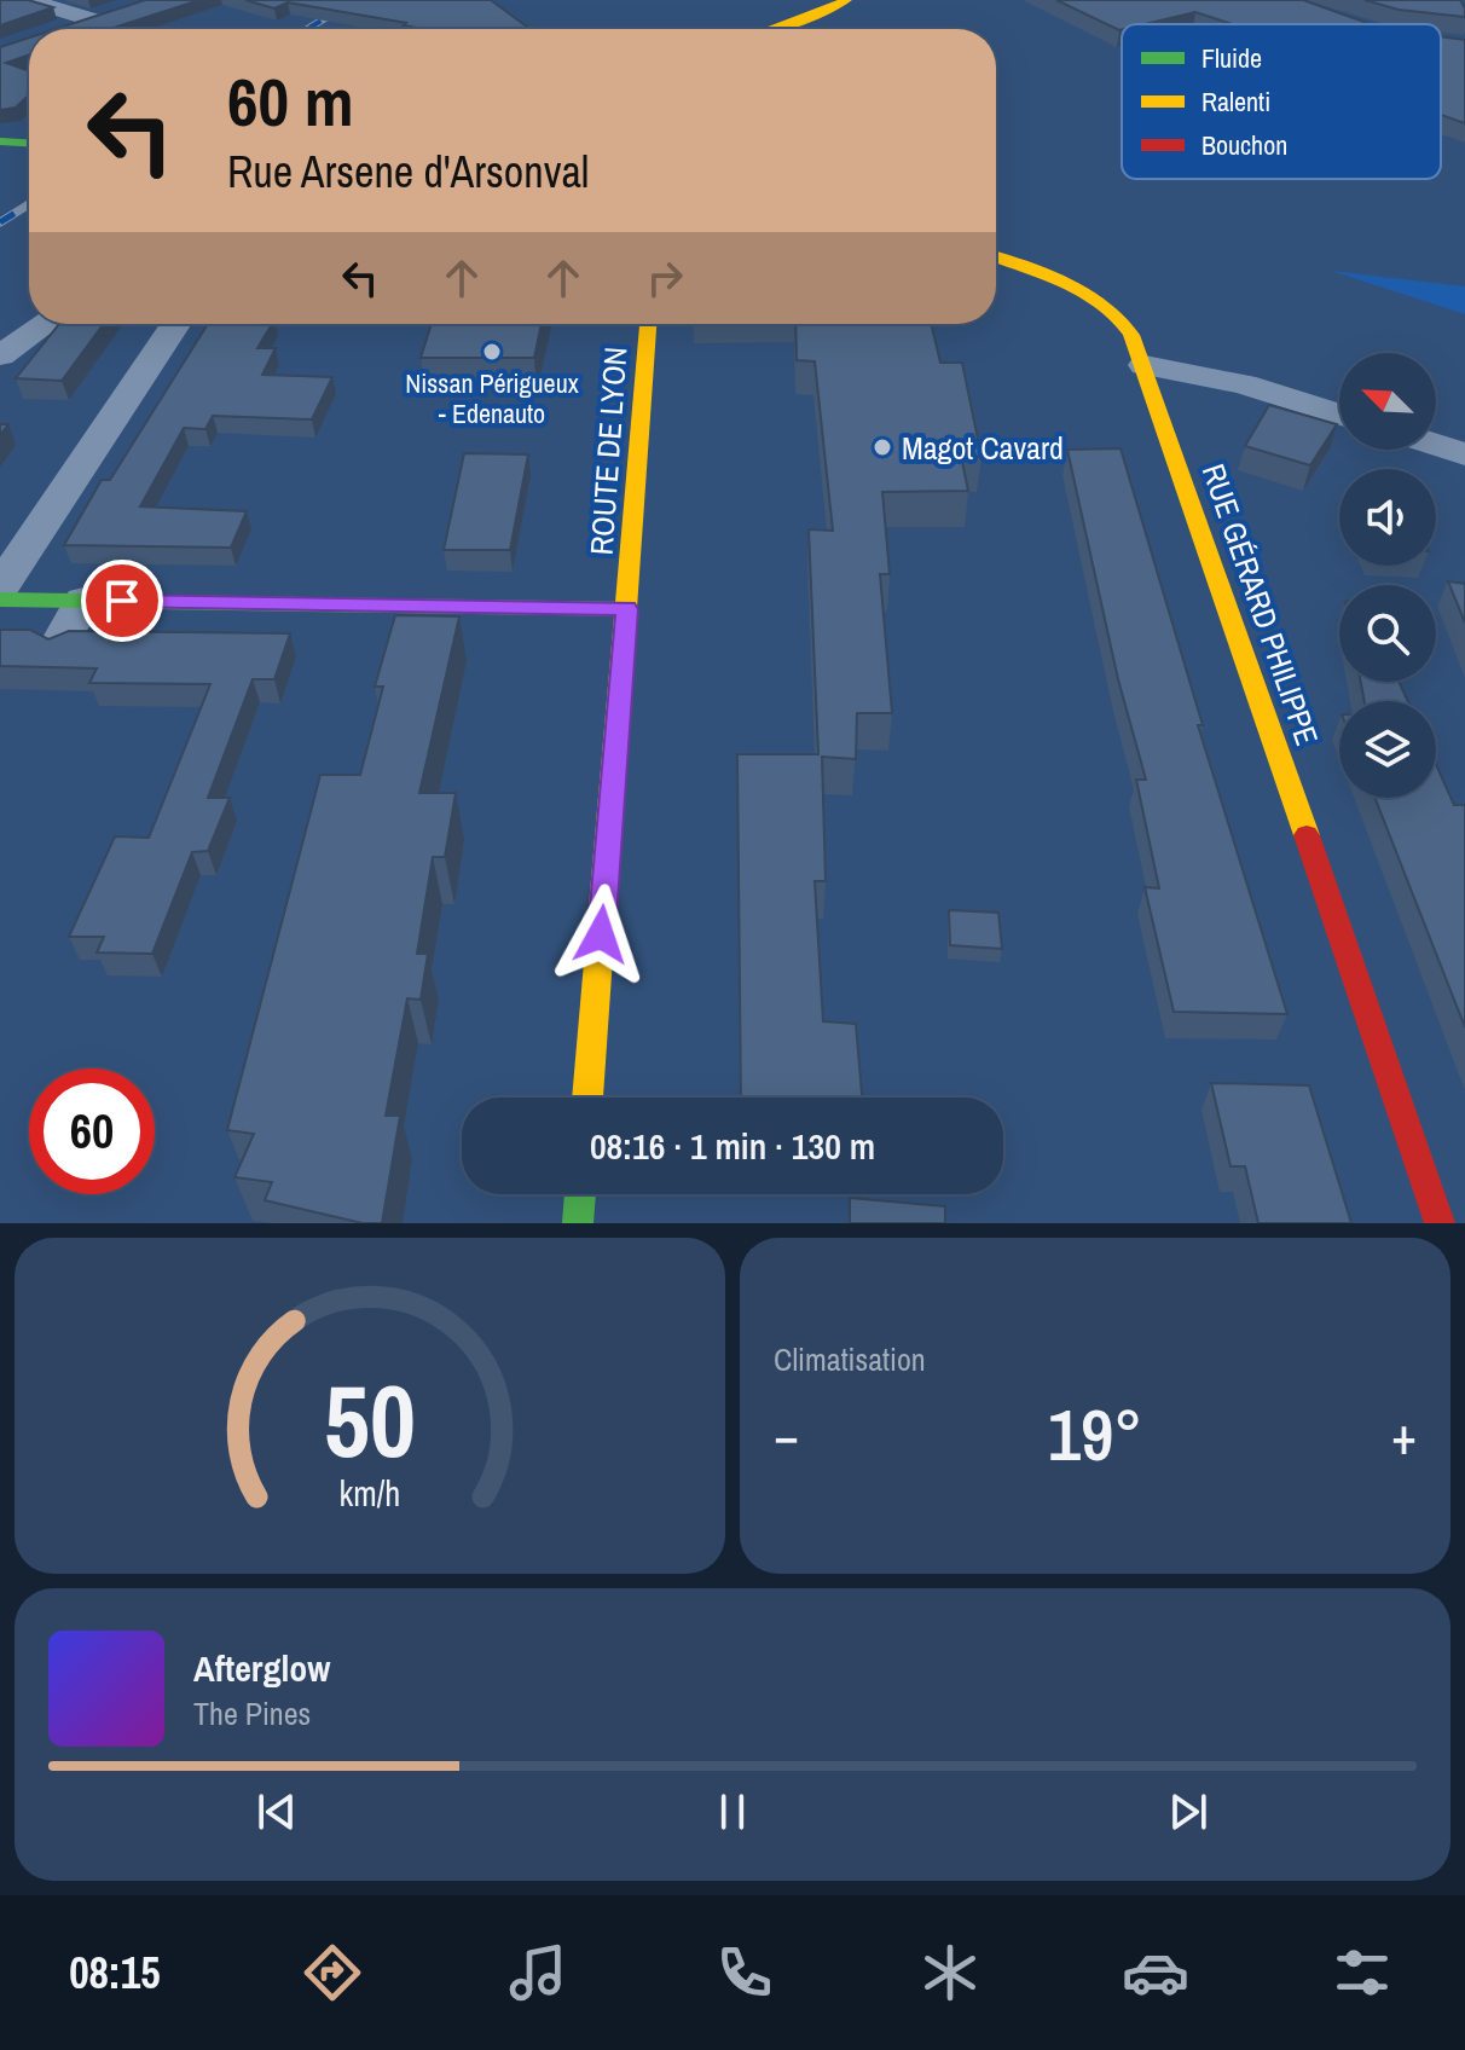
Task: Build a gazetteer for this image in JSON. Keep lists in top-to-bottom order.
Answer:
{
  "streets": {
    "street": ["ROUTE DE LYON", "RUE GÉRARD PHILIPPE"]
  },
  "places": ["Nissan Périgueux - Edenauto", "Magot Cavard"],
  "legend": ["Fluide", "Ralenti", "Bouchon"],
  "north": "top left",
  "page": {
    "turn": ["60 m", "Rue Arsene d'Arsonval"],
    "limit": "60",
    "trip": "08:16 · 1 min · 130 m",
    "tile": "Climatisation",
    "heat": ["−", "19°", "+"],
    "song": ["Afterglow", "The Pines"],
    "tabs": "08:15",
    "gauge": ["50", "km/h"]
  }
}
